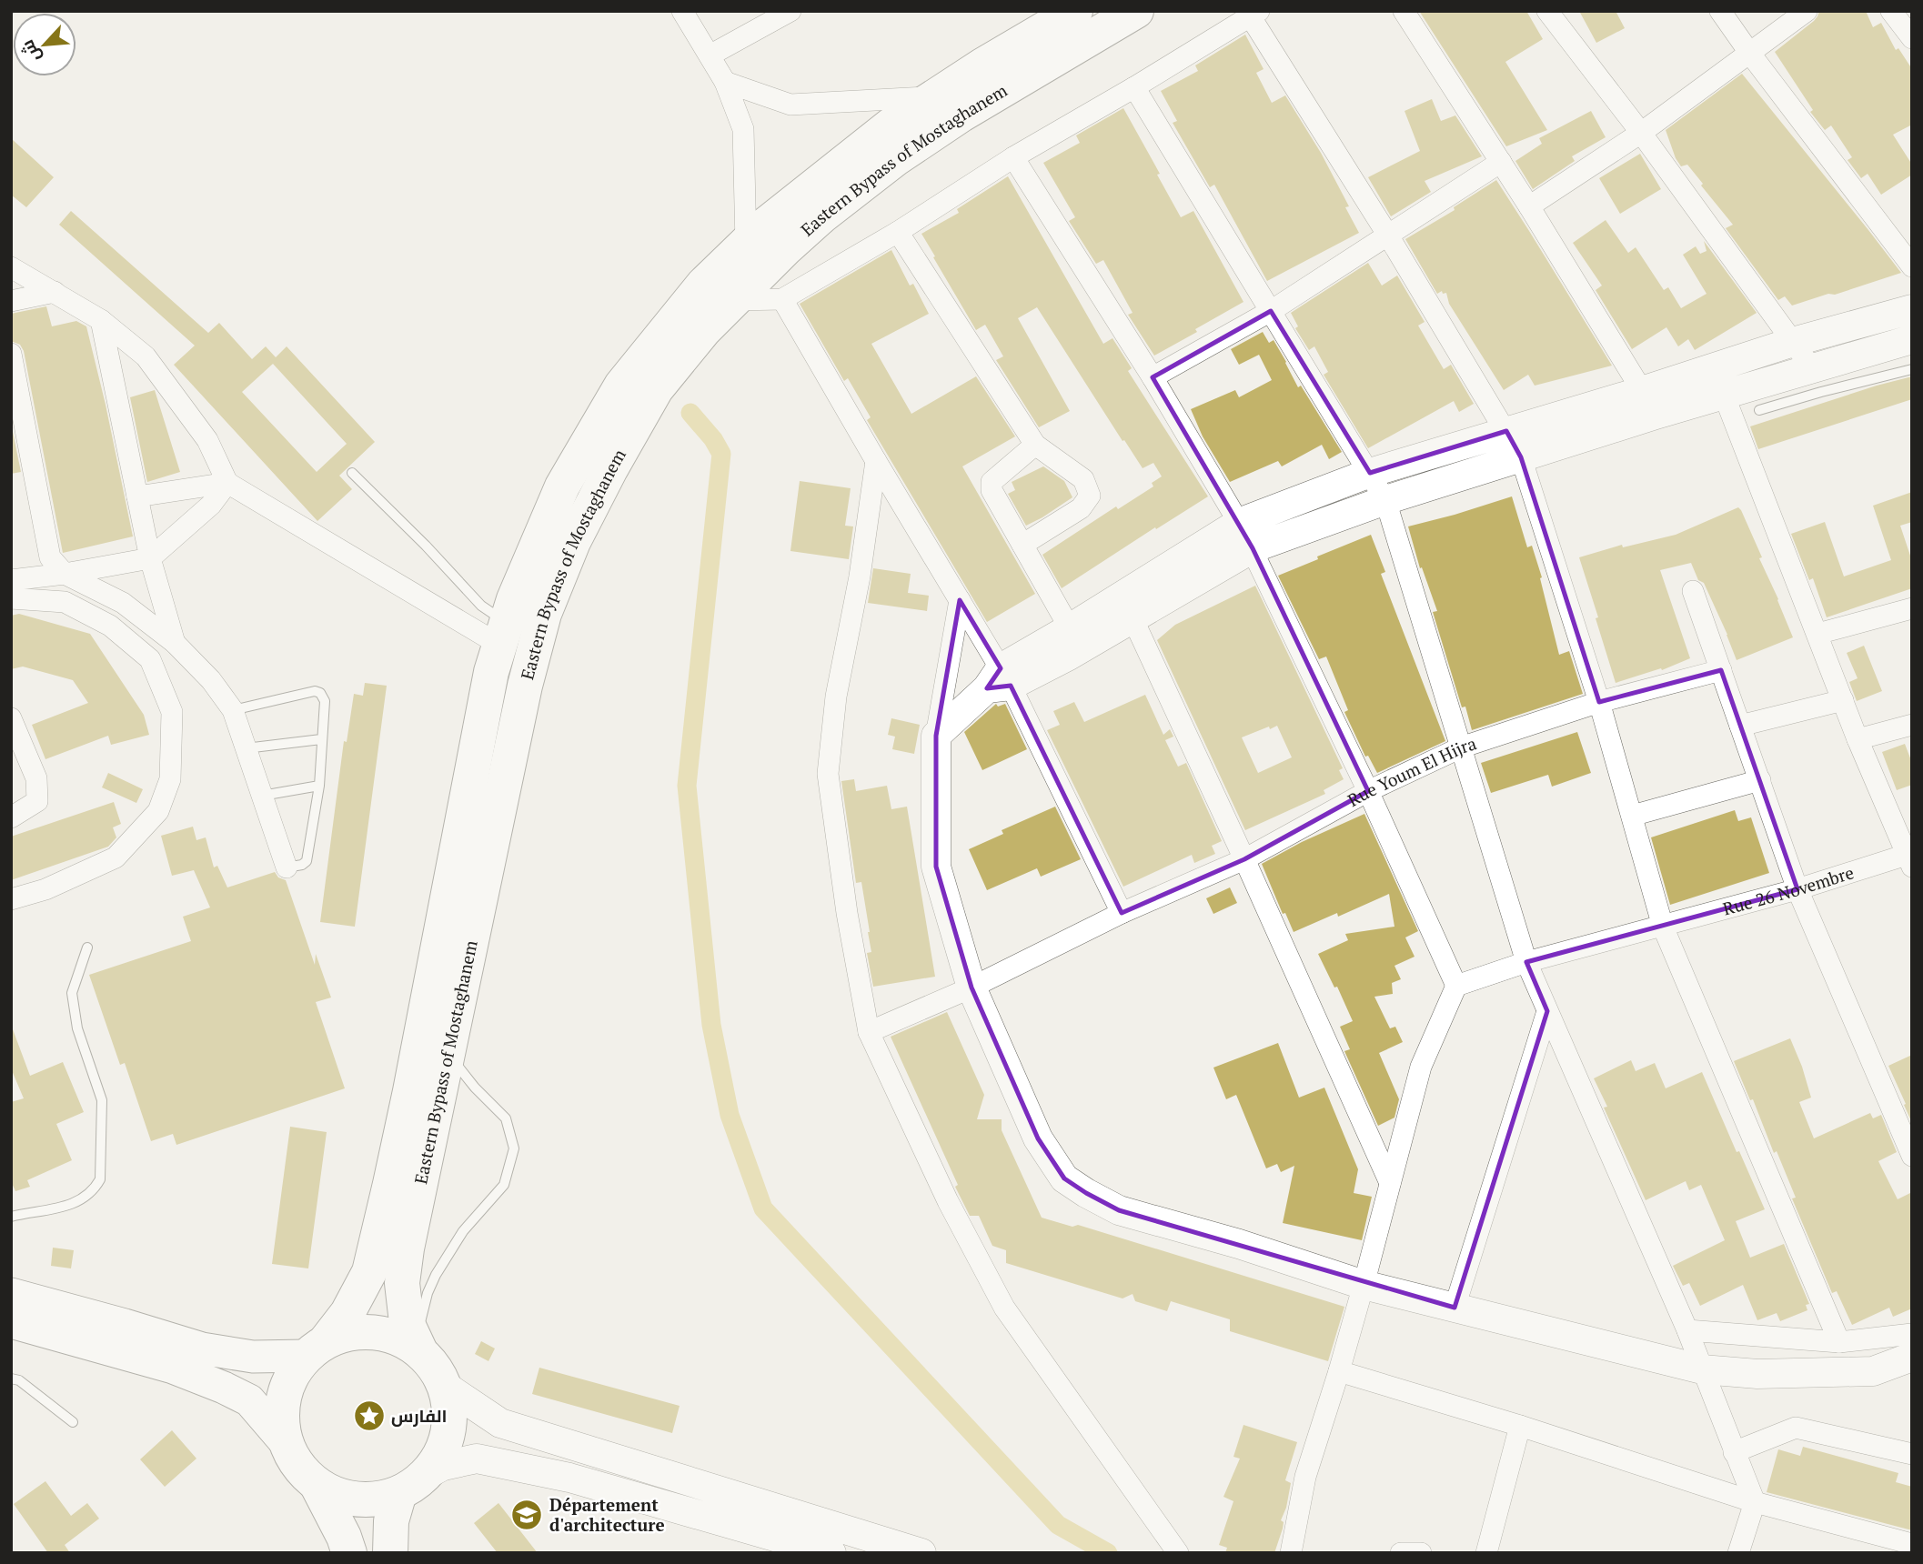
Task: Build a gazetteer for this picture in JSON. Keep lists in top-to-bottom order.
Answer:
{
  "streets": {
    "highway": ["Eastern Bypass of Mostaghanem"],
    "street": ["Rue Youm El Hijra", "Rue 26 Novembre"]
  },
  "places": {
    "place": ["الفارس"],
    "school or university": ["Département d'architecture"]
  },
  "north": "bottom left"
}
